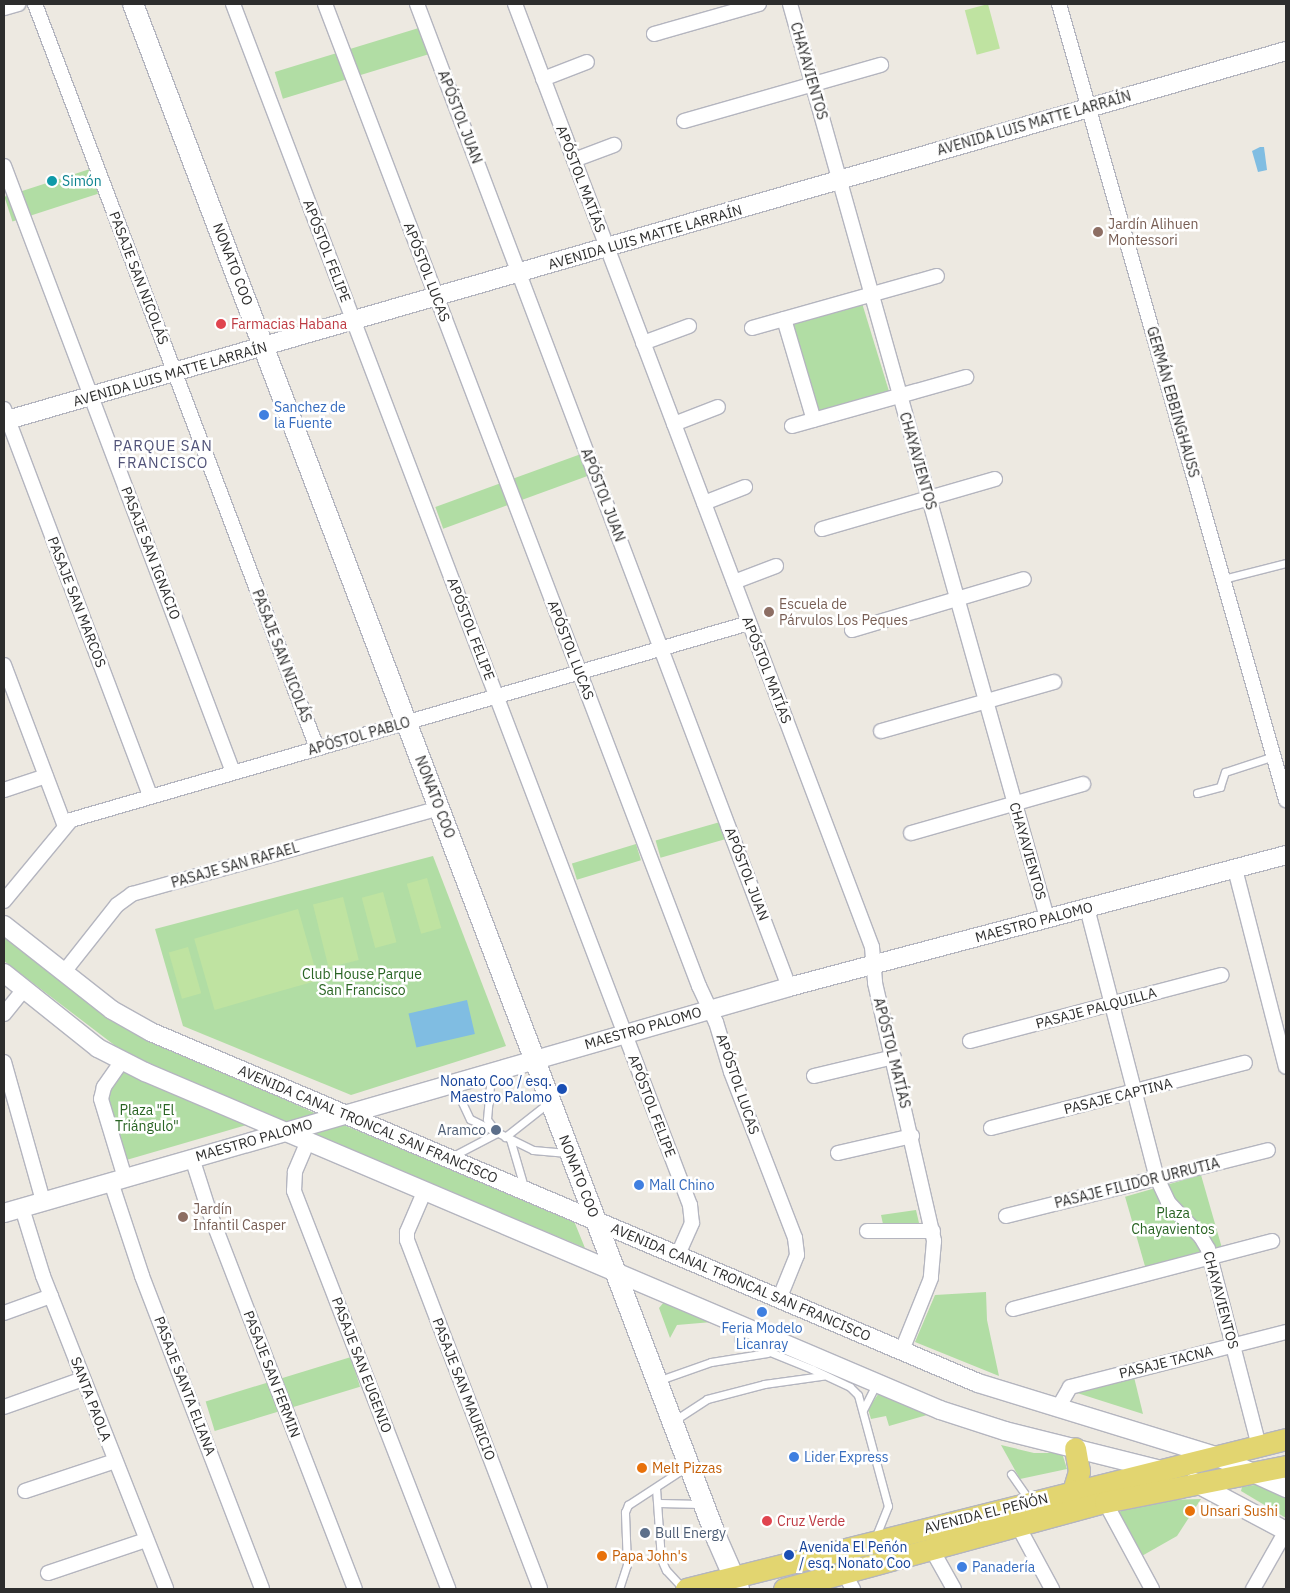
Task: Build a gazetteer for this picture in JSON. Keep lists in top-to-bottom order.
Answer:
{
  "streets": {
    "main road": ["NONATO COO", "AVENIDA EL PEÑÓN"],
    "street": [
      "CHAYAVIENTOS",
      "APÓSTOL JUAN",
      "AVENIDA LUIS MATTE LARRAÍN",
      "APÓSTOL MATÍAS",
      "APÓSTOL FELIPE",
      "APÓSTOL LUCAS",
      "PASAJE SAN NICOLÁS",
      "GERMÁN EBBINGHAUSS",
      "PASAJE SAN IGNACIO",
      "PASAJE SAN MARCOS",
      "APÓSTOL PABLO",
      "PASAJE SAN RAFAEL",
      "MAESTRO PALOMO",
      "PASAJE PALQUILLA",
      "PASAJE CAPTINA",
      "AVENIDA CANAL TRONCAL SAN FRANCISCO",
      "PASAJE FILIDOR URRUTIA",
      "PASAJE TACNA",
      "PASAJE SAN EUGENIO",
      "PASAJE SAN FERMIN",
      "PASAJE SANTA ELIANA",
      "PASAJE SAN MAURICIO",
      "SANTA PAOLA"
    ]
  },
  "crossings": [
    ["CHAYAVIENTOS", "AVENIDA LUIS MATTE LARRAÍN"],
    ["CHAYAVIENTOS", "MAESTRO PALOMO"],
    ["CHAYAVIENTOS", "PASAJE PALQUILLA"],
    ["CHAYAVIENTOS", "PASAJE CAPTINA"],
    ["CHAYAVIENTOS", "PASAJE FILIDOR URRUTIA"],
    ["CHAYAVIENTOS", "PASAJE TACNA"],
    ["CHAYAVIENTOS", "AVENIDA EL PEÑÓN"],
    ["APÓSTOL JUAN", "AVENIDA LUIS MATTE LARRAÍN"],
    ["APÓSTOL JUAN", "APÓSTOL PABLO"],
    ["APÓSTOL JUAN", "MAESTRO PALOMO"],
    ["AVENIDA LUIS MATTE LARRAÍN", "APÓSTOL MATÍAS"],
    ["AVENIDA LUIS MATTE LARRAÍN", "APÓSTOL FELIPE"],
    ["AVENIDA LUIS MATTE LARRAÍN", "NONATO COO"],
    ["AVENIDA LUIS MATTE LARRAÍN", "APÓSTOL LUCAS"],
    ["AVENIDA LUIS MATTE LARRAÍN", "PASAJE SAN NICOLÁS"],
    ["AVENIDA LUIS MATTE LARRAÍN", "GERMÁN EBBINGHAUSS"],
    ["AVENIDA LUIS MATTE LARRAÍN", "PASAJE SAN IGNACIO"],
    ["AVENIDA LUIS MATTE LARRAÍN", "PASAJE SAN MARCOS"],
    ["APÓSTOL MATÍAS", "APÓSTOL PABLO"],
    ["APÓSTOL MATÍAS", "MAESTRO PALOMO"],
    ["APÓSTOL MATÍAS", "AVENIDA CANAL TRONCAL SAN FRANCISCO"],
    ["APÓSTOL FELIPE", "APÓSTOL PABLO"],
    ["APÓSTOL FELIPE", "MAESTRO PALOMO"],
    ["APÓSTOL FELIPE", "AVENIDA CANAL TRONCAL SAN FRANCISCO"],
    ["NONATO COO", "APÓSTOL PABLO"],
    ["NONATO COO", "PASAJE SAN RAFAEL"],
    ["NONATO COO", "MAESTRO PALOMO"],
    ["NONATO COO", "AVENIDA CANAL TRONCAL SAN FRANCISCO"],
    ["NONATO COO", "AVENIDA EL PEÑÓN"],
    ["APÓSTOL LUCAS", "APÓSTOL PABLO"],
    ["APÓSTOL LUCAS", "MAESTRO PALOMO"],
    ["APÓSTOL LUCAS", "AVENIDA CANAL TRONCAL SAN FRANCISCO"],
    ["PASAJE SAN NICOLÁS", "APÓSTOL PABLO"],
    ["PASAJE SAN IGNACIO", "APÓSTOL PABLO"],
    ["PASAJE SAN MARCOS", "APÓSTOL PABLO"],
    ["PASAJE SAN RAFAEL", "AVENIDA CANAL TRONCAL SAN FRANCISCO"],
    ["MAESTRO PALOMO", "AVENIDA CANAL TRONCAL SAN FRANCISCO"],
    ["MAESTRO PALOMO", "PASAJE SAN FERMIN"],
    ["MAESTRO PALOMO", "PASAJE SANTA ELIANA"],
    ["MAESTRO PALOMO", "SANTA PAOLA"],
    ["AVENIDA CANAL TRONCAL SAN FRANCISCO", "PASAJE TACNA"],
    ["AVENIDA CANAL TRONCAL SAN FRANCISCO", "AVENIDA EL PEÑÓN"]
  ],
  "districts": ["PARQUE SAN FRANCISCO"],
  "parks": ["Club House Parque San Francisco", "Plaza \"El Triángulo\"", "Plaza Chayavientos"],
  "places": [
    "Simón",
    "Jardín Alihuen Montessori",
    "Farmacias Habana",
    "Sanchez de la Fuente",
    "Escuela de Párvulos Los Peques",
    "Nonato Coo / esq. Maestro Palomo",
    "Aramco",
    "Mall Chino",
    "Jardín Infantil Casper",
    "Feria Modelo Licanray",
    "Lider Express",
    "Melt Pizzas",
    "Unsari Sushi",
    "Cruz Verde",
    "Bull Energy",
    "Avenida El Peñón / esq. Nonato Coo",
    "Papa John's",
    "Panadería"
  ]
}
